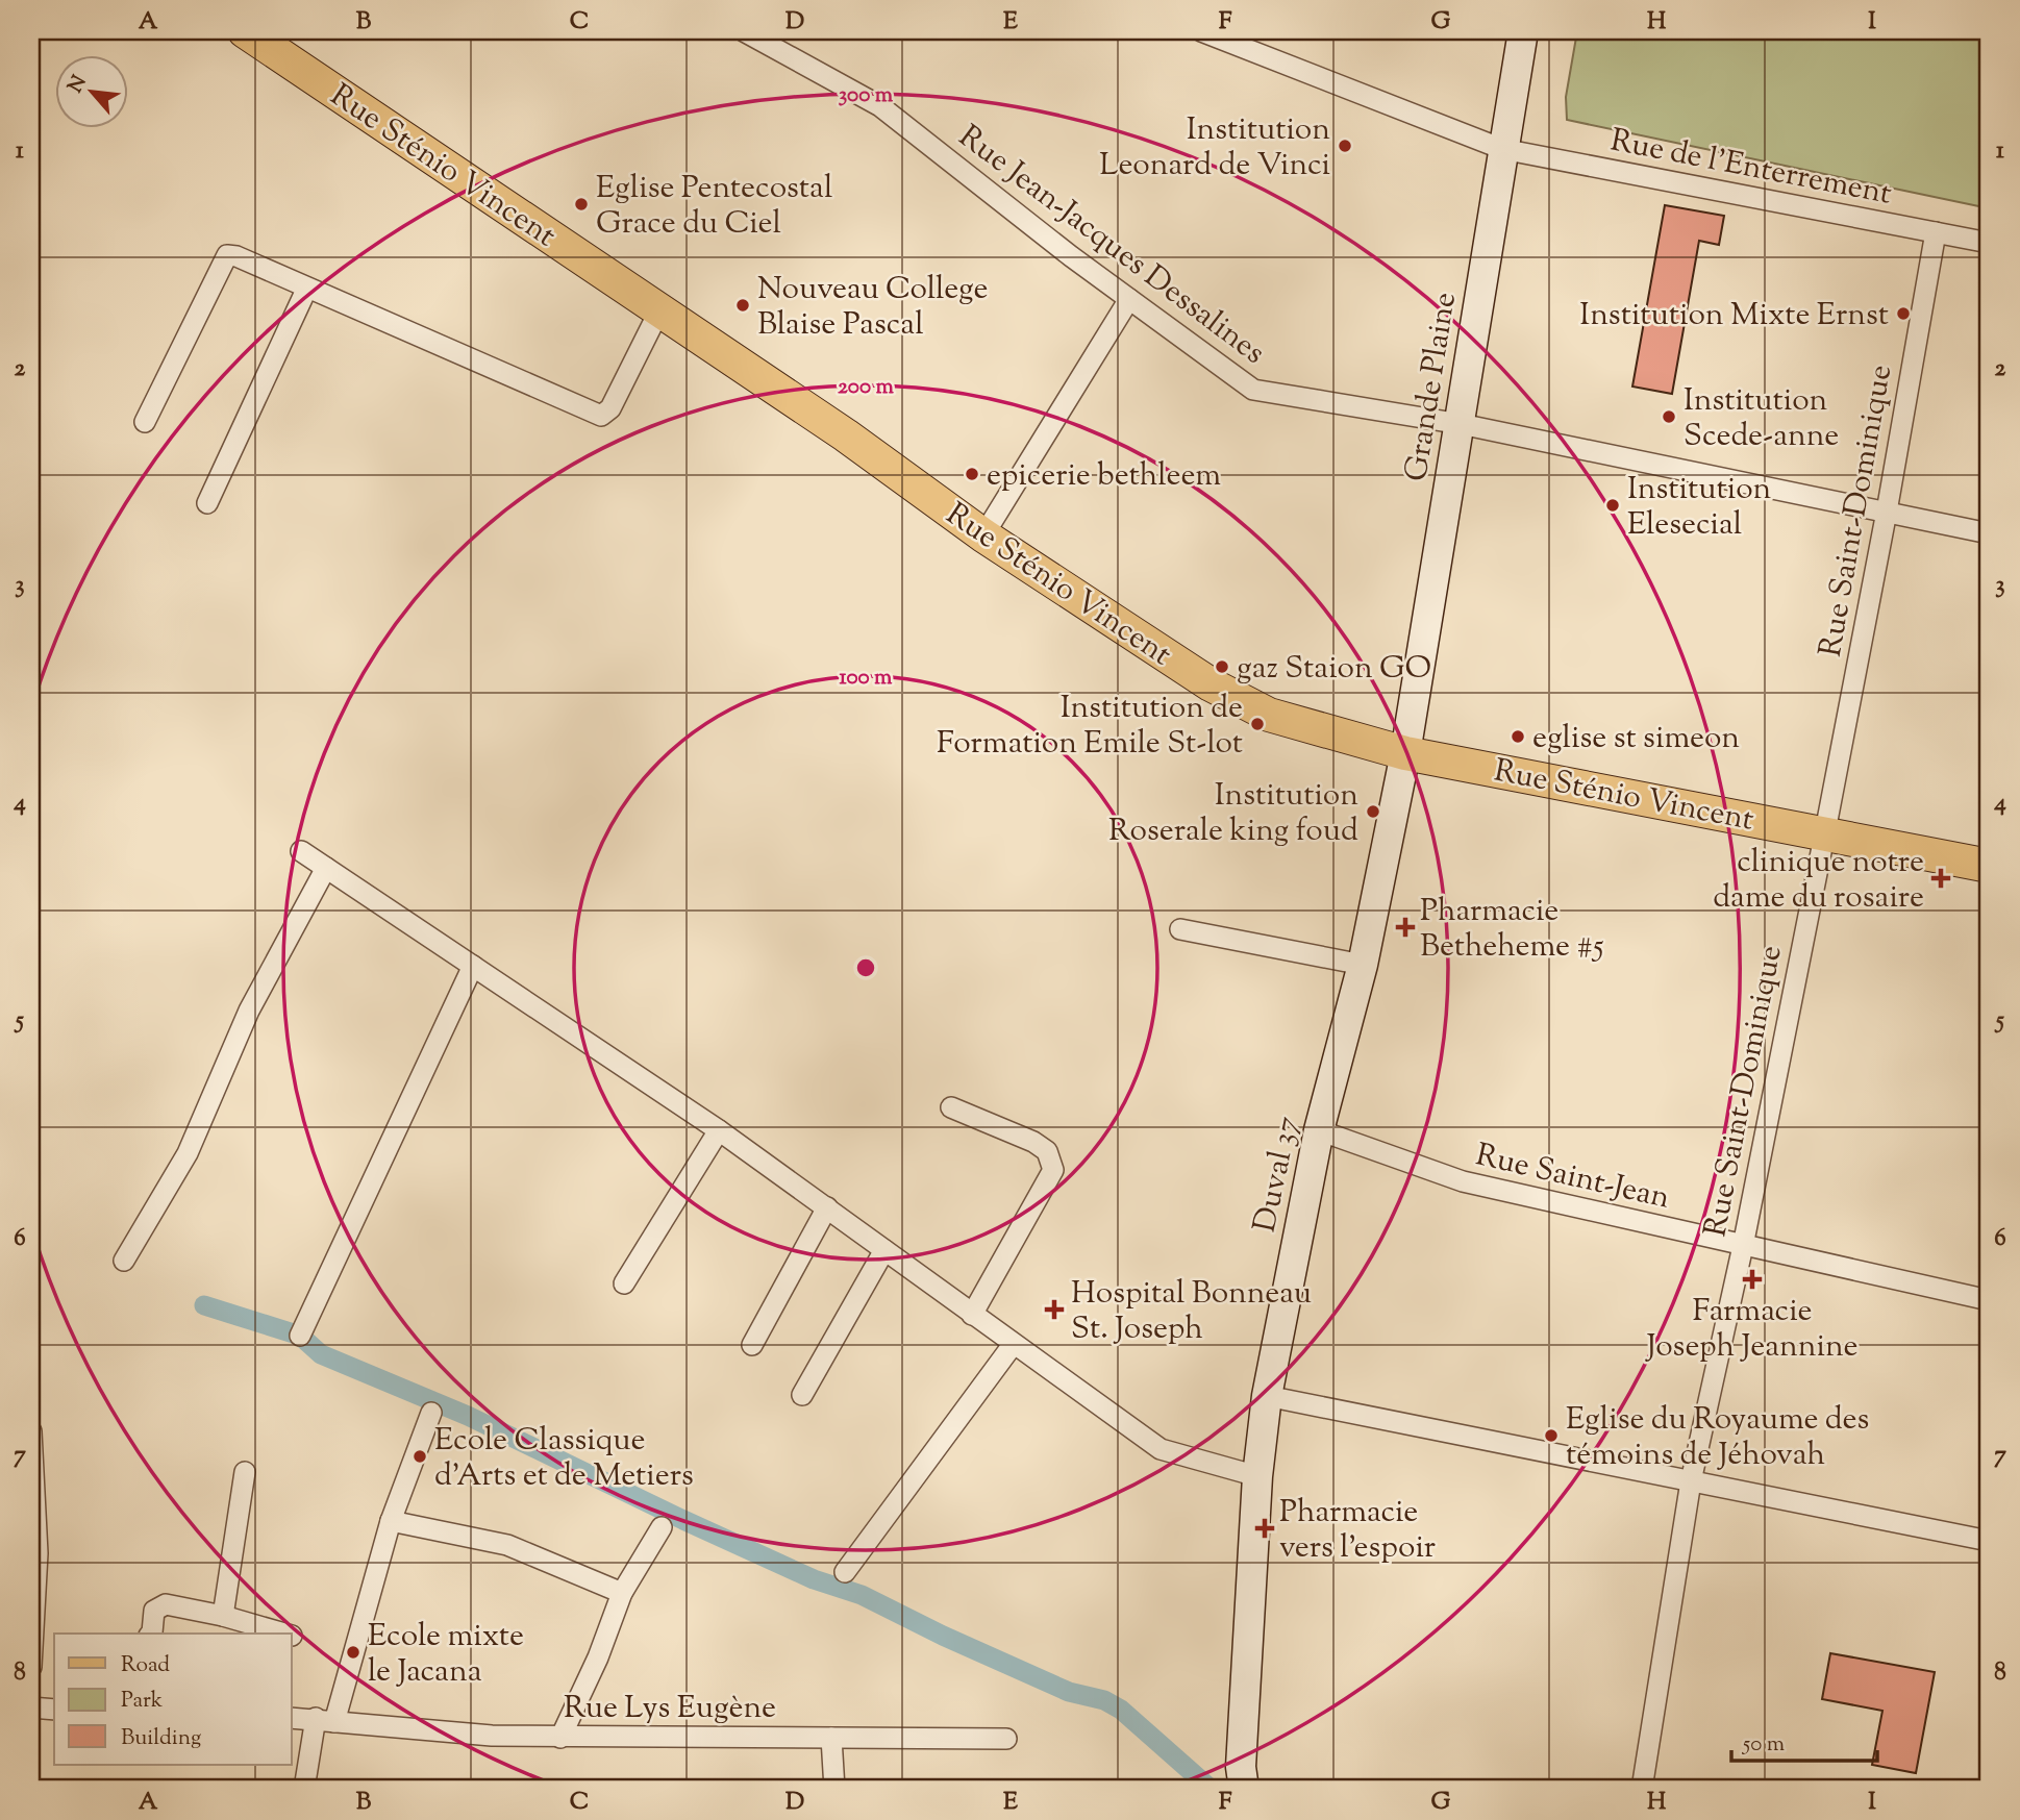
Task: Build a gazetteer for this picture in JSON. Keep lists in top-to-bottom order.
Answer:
{
  "streets": {
    "main road": ["Rue Sténio Vincent"],
    "street": [
      "Rue de l'Enterrement",
      "Rue Jean-Jacques Dessalines",
      "Grande Plaine",
      "Rue Saint-Dominique",
      "Duval 37",
      "Rue Saint-Jean",
      "Rue Lys Eugène"
    ]
  },
  "crossings": [
    ["Rue Sténio Vincent", "Grande Plaine"],
    ["Rue Sténio Vincent", "Rue Saint-Dominique"],
    ["Rue Sténio Vincent", "Duval 37"],
    ["Rue de l'Enterrement", "Grande Plaine"],
    ["Rue de l'Enterrement", "Rue Saint-Dominique"],
    ["Rue Jean-Jacques Dessalines", "Grande Plaine"],
    ["Rue Jean-Jacques Dessalines", "Rue Saint-Dominique"],
    ["Grande Plaine", "Duval 37"],
    ["Rue Saint-Dominique", "Rue Saint-Jean"],
    ["Duval 37", "Rue Saint-Jean"]
  ],
  "places": {
    "other": [
      "Institution Leonard de Vinci",
      "Eglise Pentecostal Grace du Ciel",
      "Nouveau College Blaise Pascal",
      "Institution Mixte Ernst",
      "Institution Scede-anne",
      "epicerie bethleem",
      "Institution Elesecial",
      "gaz Staion GO",
      "Institution de Formation Emile St-lot",
      "eglise st simeon",
      "Institution Roserale king foud",
      "Eglise du Royaume des témoins de Jéhovah",
      "Ecole Classique d'Arts et de Metiers",
      "Ecole mixte le Jacana"
    ],
    "health": [
      "clinique notre dame du rosaire",
      "Pharmacie Betheheme #5",
      "Farmacie Joseph Jeannine",
      "Hospital Bonneau St. Joseph",
      "Pharmacie vers l'espoir"
    ]
  },
  "legend": ["Road", "Park", "Building"],
  "scale_bar": "50 m",
  "north": "top left",
  "grid": {
    "columns": [
      "A",
      "B",
      "C",
      "D",
      "E",
      "F",
      "G",
      "H",
      "I"
    ],
    "rows": [
      "1",
      "2",
      "3",
      "4",
      "5",
      "6",
      "7",
      "8"
    ]
  },
  "rings": ["300 m", "200 m", "100 m"]
}
